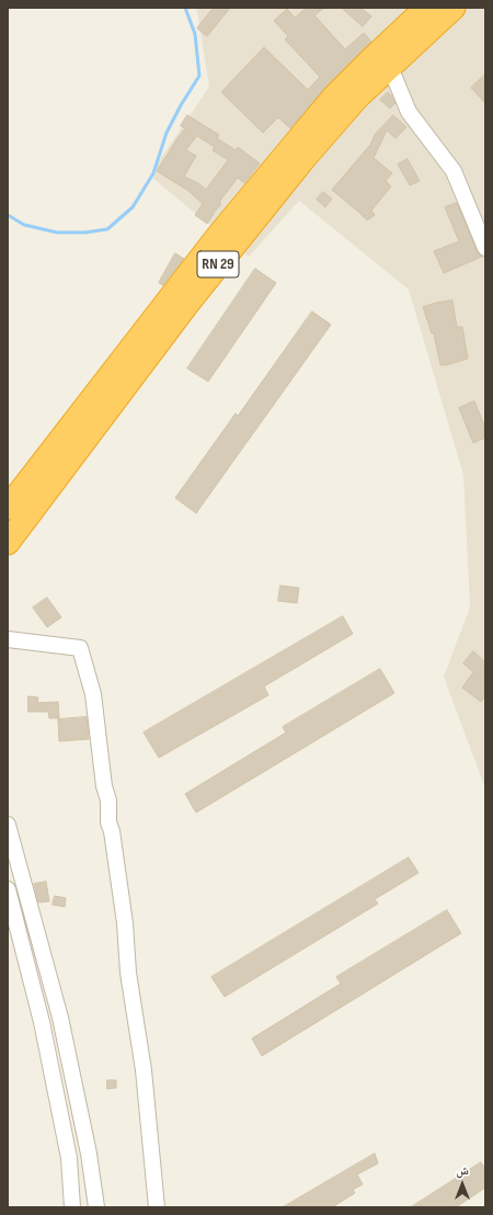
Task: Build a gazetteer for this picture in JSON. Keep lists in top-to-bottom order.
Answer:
{
  "streets": {
    "highway": ["RN 29"]
  },
  "north": "top"
}
